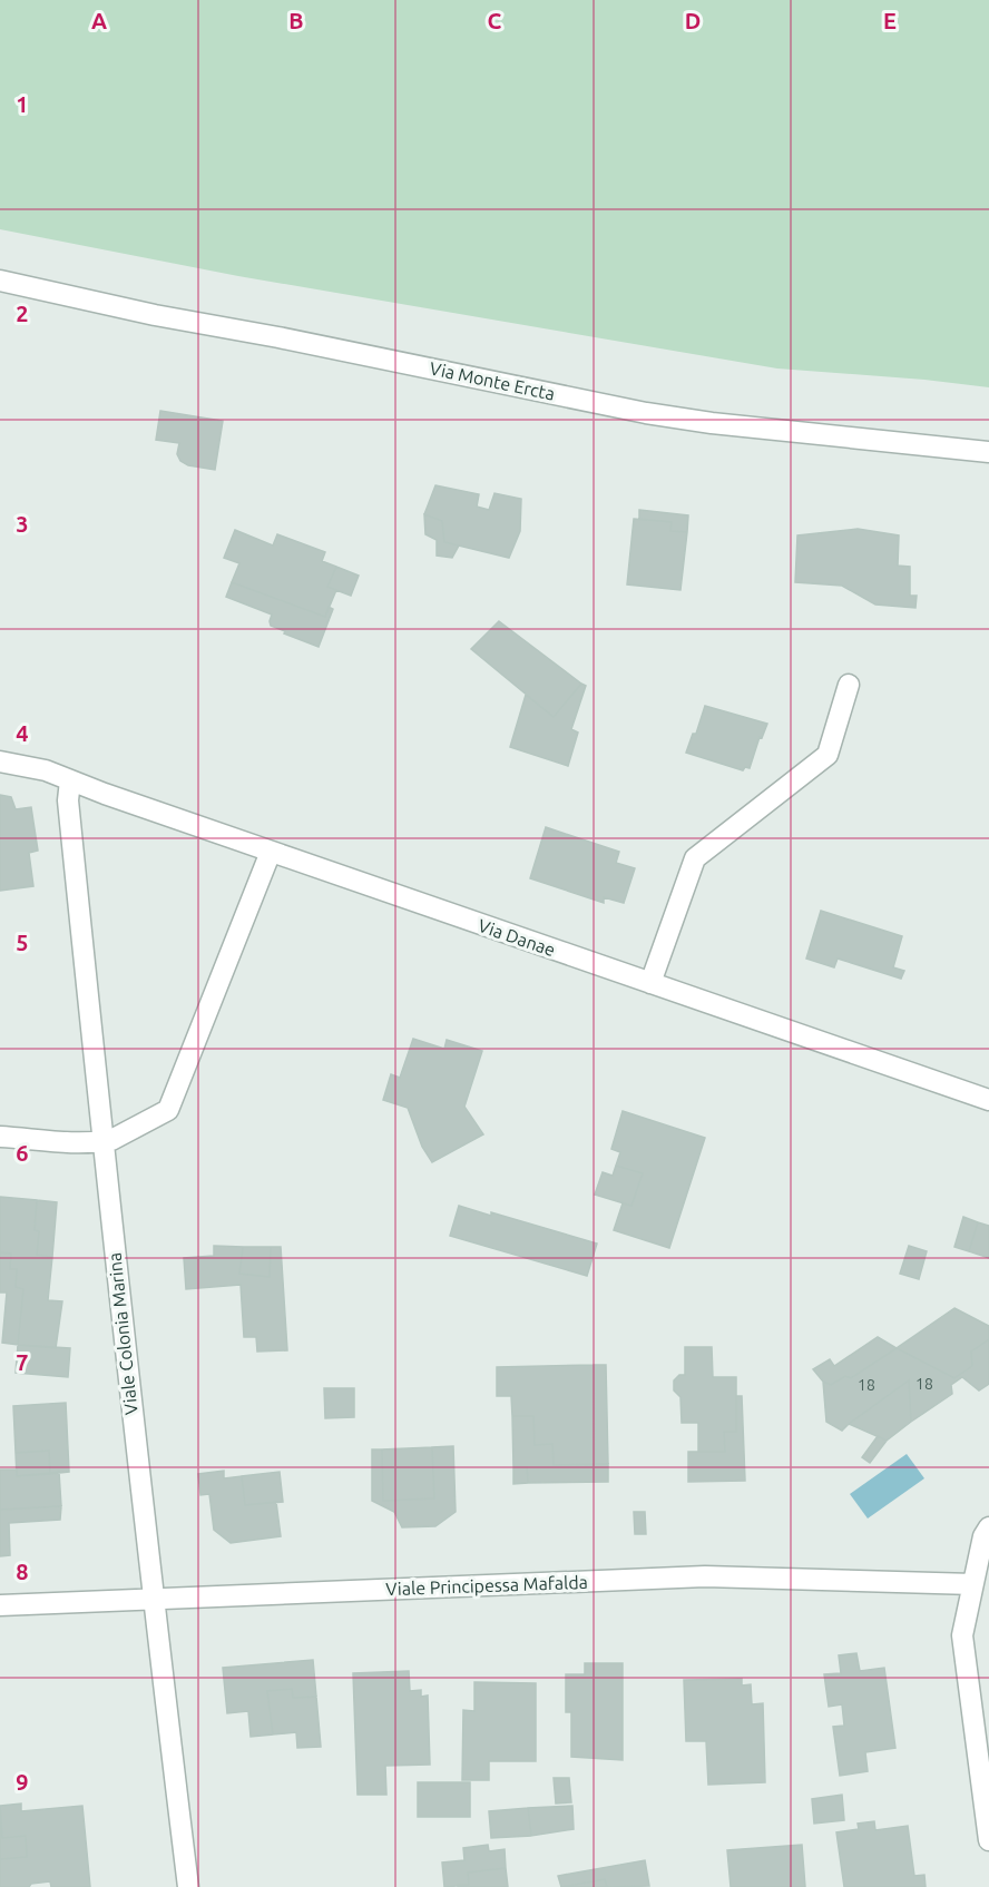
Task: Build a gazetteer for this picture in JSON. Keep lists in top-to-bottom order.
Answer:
{
  "streets": {
    "street": [
      "Via Monte Ercta",
      "Via Danae",
      "Viale Colonia Marina",
      "Viale Principessa Mafalda"
    ]
  },
  "crossings": [
    ["Via Danae", "Viale Colonia Marina"],
    ["Viale Colonia Marina", "Viale Principessa Mafalda"]
  ],
  "house_numbers": ["18", "18"],
  "grid": {
    "columns": [
      "A",
      "B",
      "C",
      "D",
      "E"
    ],
    "rows": [
      "1",
      "2",
      "3",
      "4",
      "5",
      "6",
      "7",
      "8",
      "9"
    ]
  }
}
